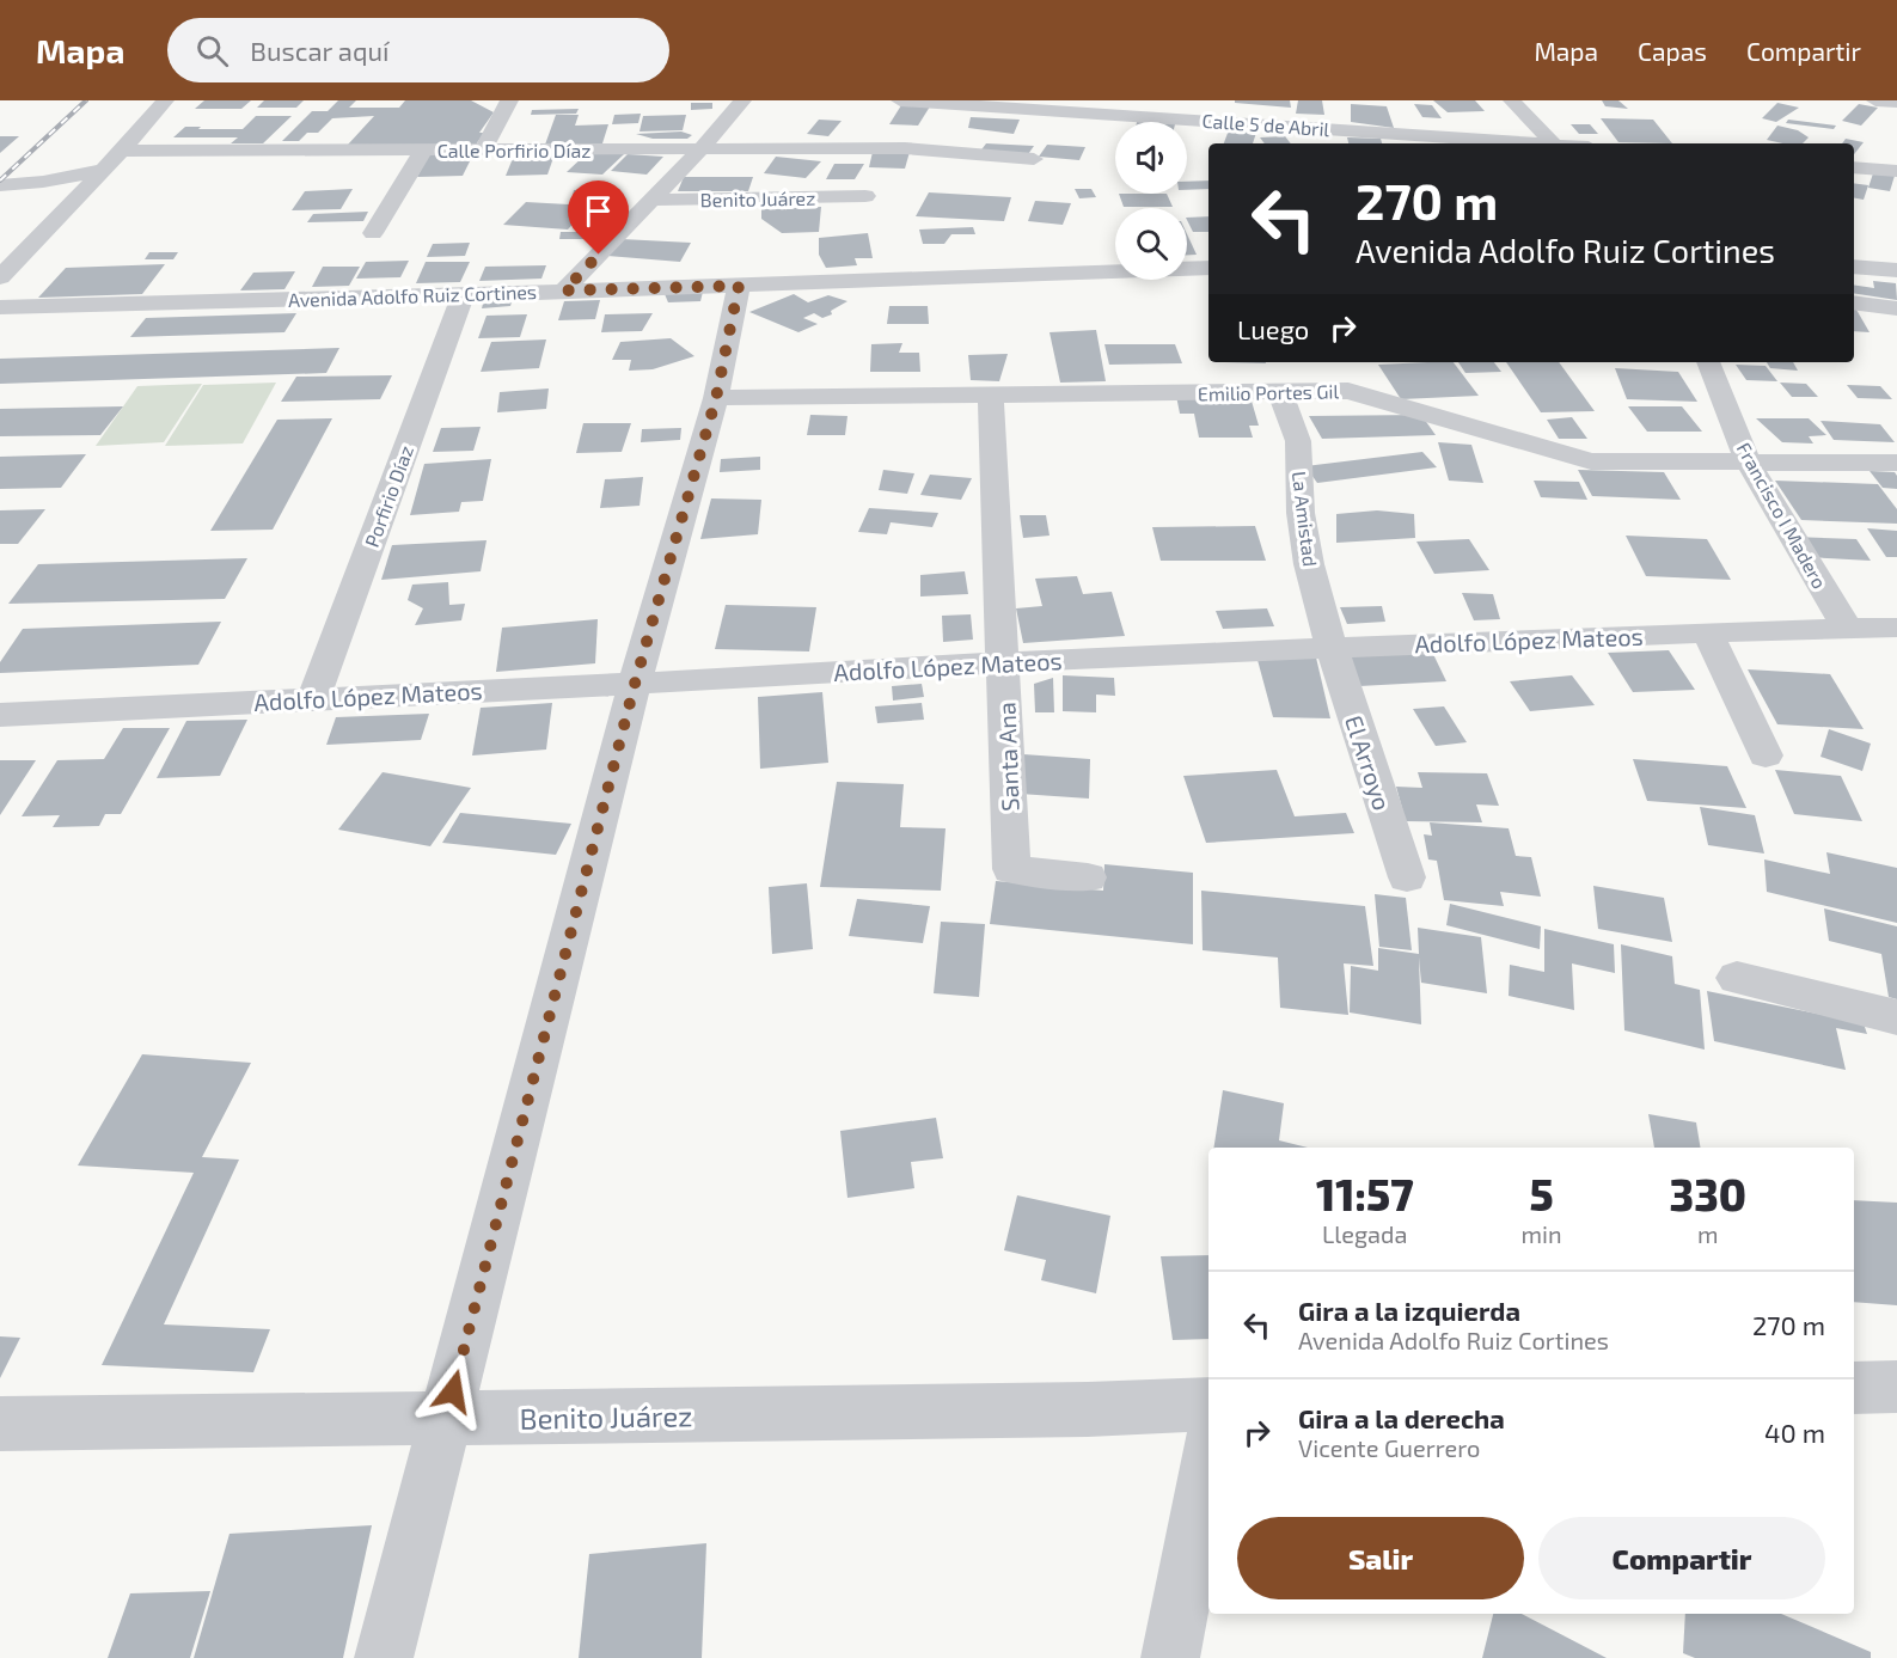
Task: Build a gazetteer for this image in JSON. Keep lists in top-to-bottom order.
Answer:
{
  "streets": {
    "street": [
      "Calle 5 de Abril",
      "Calle Porfirio Díaz",
      "Benito Juárez",
      "Avenida Adolfo Ruiz Cortines",
      "Emilio Portes Gil",
      "Porfirio Díaz",
      "Francisco I Madero",
      "La Amistad",
      "Adolfo López Mateos",
      "Santa Ana",
      "El Arroyo"
    ]
  },
  "crossings": [
    ["Avenida Adolfo Ruiz Cortines", "Porfirio Díaz"],
    ["Emilio Portes Gil", "Francisco I Madero"],
    ["Emilio Portes Gil", "La Amistad"],
    ["Emilio Portes Gil", "Santa Ana"],
    ["Porfirio Díaz", "Adolfo López Mateos"],
    ["Francisco I Madero", "Adolfo López Mateos"],
    ["La Amistad", "Adolfo López Mateos"],
    ["La Amistad", "El Arroyo"],
    ["Adolfo López Mateos", "Santa Ana"],
    ["Adolfo López Mateos", "El Arroyo"]
  ],
  "page": {
    "header": "Mapa",
    "search": "Buscar aquí",
    "nav": ["Mapa", "Capas", "Compartir"],
    "turn": ["270 m", "Avenida Adolfo Ruiz Cortines"],
    "then": "Luego",
    "eta": [
      "11:57",
      "Llegada",
      "5",
      "min",
      "330",
      "m"
    ],
    "list": [
      {
        "name": "Gira a la izquierda",
        "note": "Avenida Adolfo Ruiz Cortines",
        "value": "270 m"
      },
      {
        "name": "Gira a la derecha",
        "note": "Vicente Guerrero",
        "value": "40 m"
      }
    ],
    "buttons": ["Salir", "Compartir"]
  }
}
